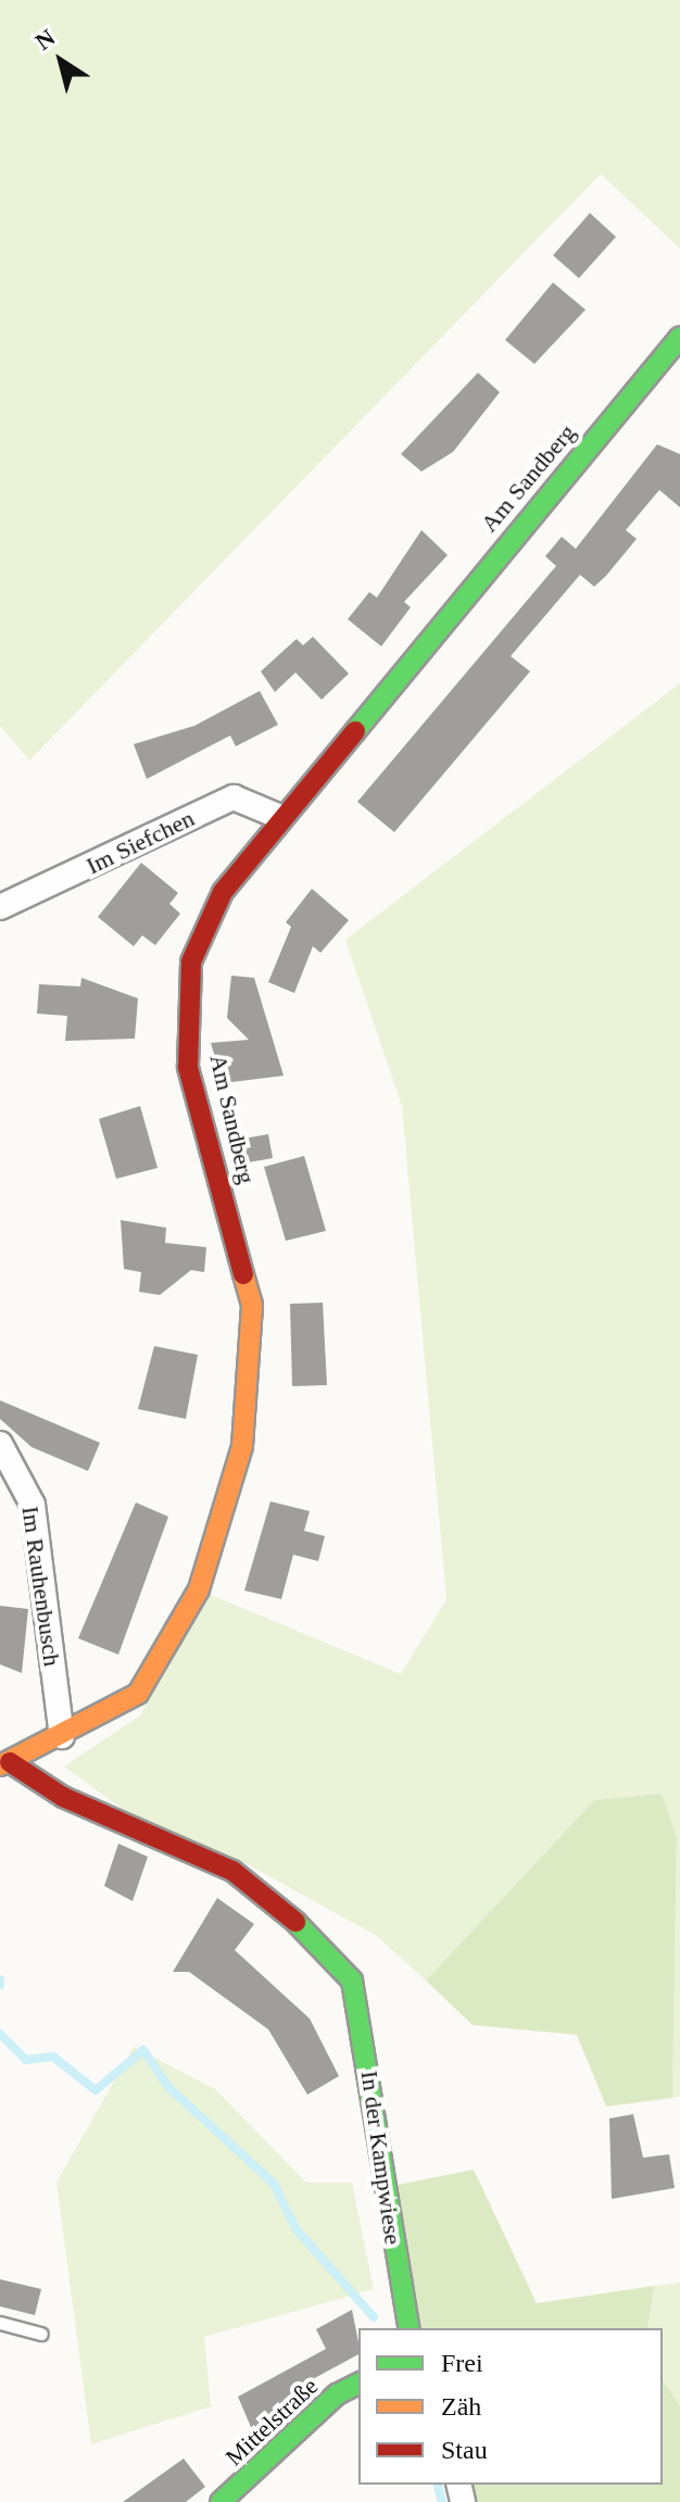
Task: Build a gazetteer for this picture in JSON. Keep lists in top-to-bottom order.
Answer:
{
  "streets": {
    "street": [
      "Am Sandberg",
      "Im Siefchen",
      "Im Rauhenbusch",
      "In der Kampwiese",
      "Mittelstraße"
    ]
  },
  "crossings": [
    ["Am Sandberg", "Im Siefchen"],
    ["Am Sandberg", "Im Rauhenbusch"],
    ["Am Sandberg", "In der Kampwiese"]
  ],
  "legend": ["Frei", "Zäh", "Stau"],
  "north": "top left"
}
